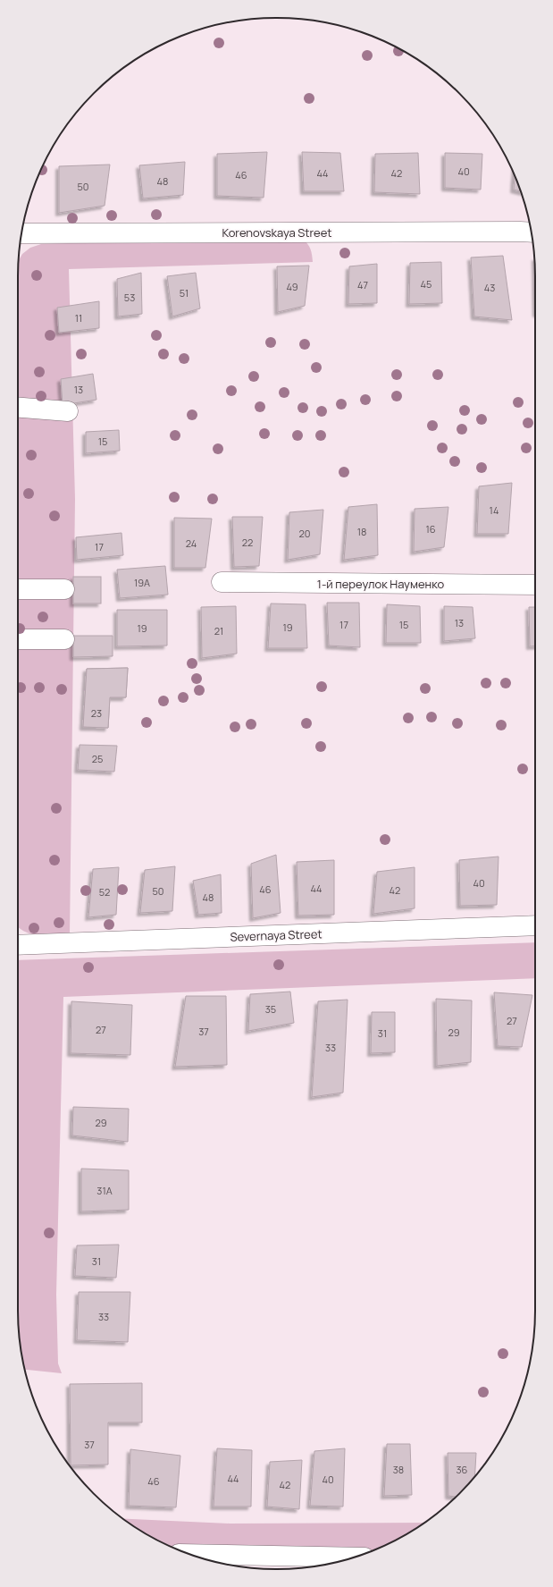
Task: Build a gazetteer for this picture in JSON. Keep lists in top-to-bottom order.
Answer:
{
  "streets": {
    "street": ["Korenovskaya Street", "1-й переулок Науменко", "Severnaya Street"]
  },
  "house_numbers": [
    "40",
    "44",
    "42",
    "46",
    "48",
    "50",
    "45",
    "47",
    "49",
    "43",
    "51",
    "53",
    "11",
    "13",
    "15",
    "14",
    "16",
    "18",
    "20",
    "22",
    "24",
    "17",
    "19А",
    "13",
    "17",
    "15",
    "19",
    "19",
    "21",
    "23",
    "25",
    "40",
    "44",
    "46",
    "42",
    "50",
    "52",
    "48",
    "35",
    "27",
    "27",
    "37",
    "29",
    "31",
    "33",
    "29",
    "31А",
    "31",
    "33",
    "37",
    "38",
    "36",
    "44",
    "40",
    "46",
    "42"
  ]
}
